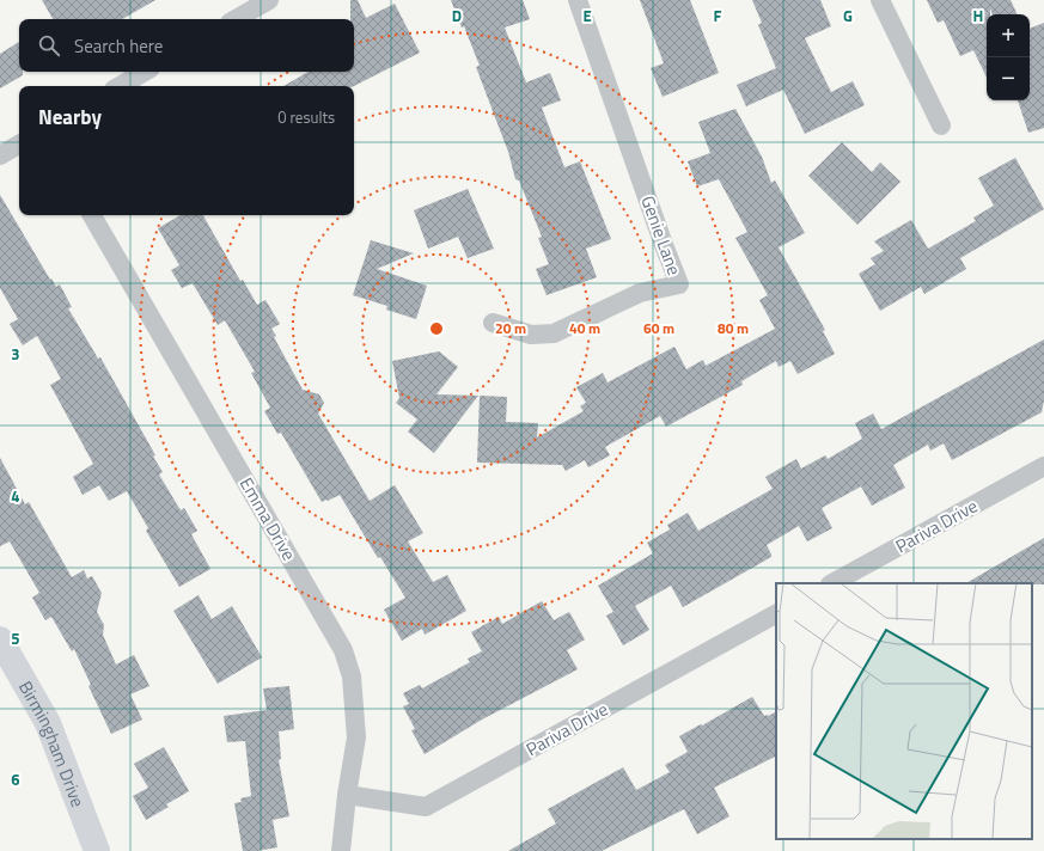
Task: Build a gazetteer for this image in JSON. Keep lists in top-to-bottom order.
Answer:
{
  "streets": {
    "main road": ["Birmingham Drive"],
    "street": ["Genie Lane", "Emma Drive", "Pariva Drive"]
  },
  "crossings": [
    ["Emma Drive", "Pariva Drive"]
  ],
  "page": {
    "map_buttons": ["+", "−"],
    "search": "Search here",
    "heading": ["Nearby", "0 results"]
  },
  "grid": {
    "columns": [
      "D",
      "E",
      "F",
      "G",
      "H"
    ],
    "rows": [
      "3",
      "4",
      "5",
      "6"
    ]
  },
  "rings": [
    "20 m",
    "40 m",
    "60 m",
    "80 m"
  ]
}
